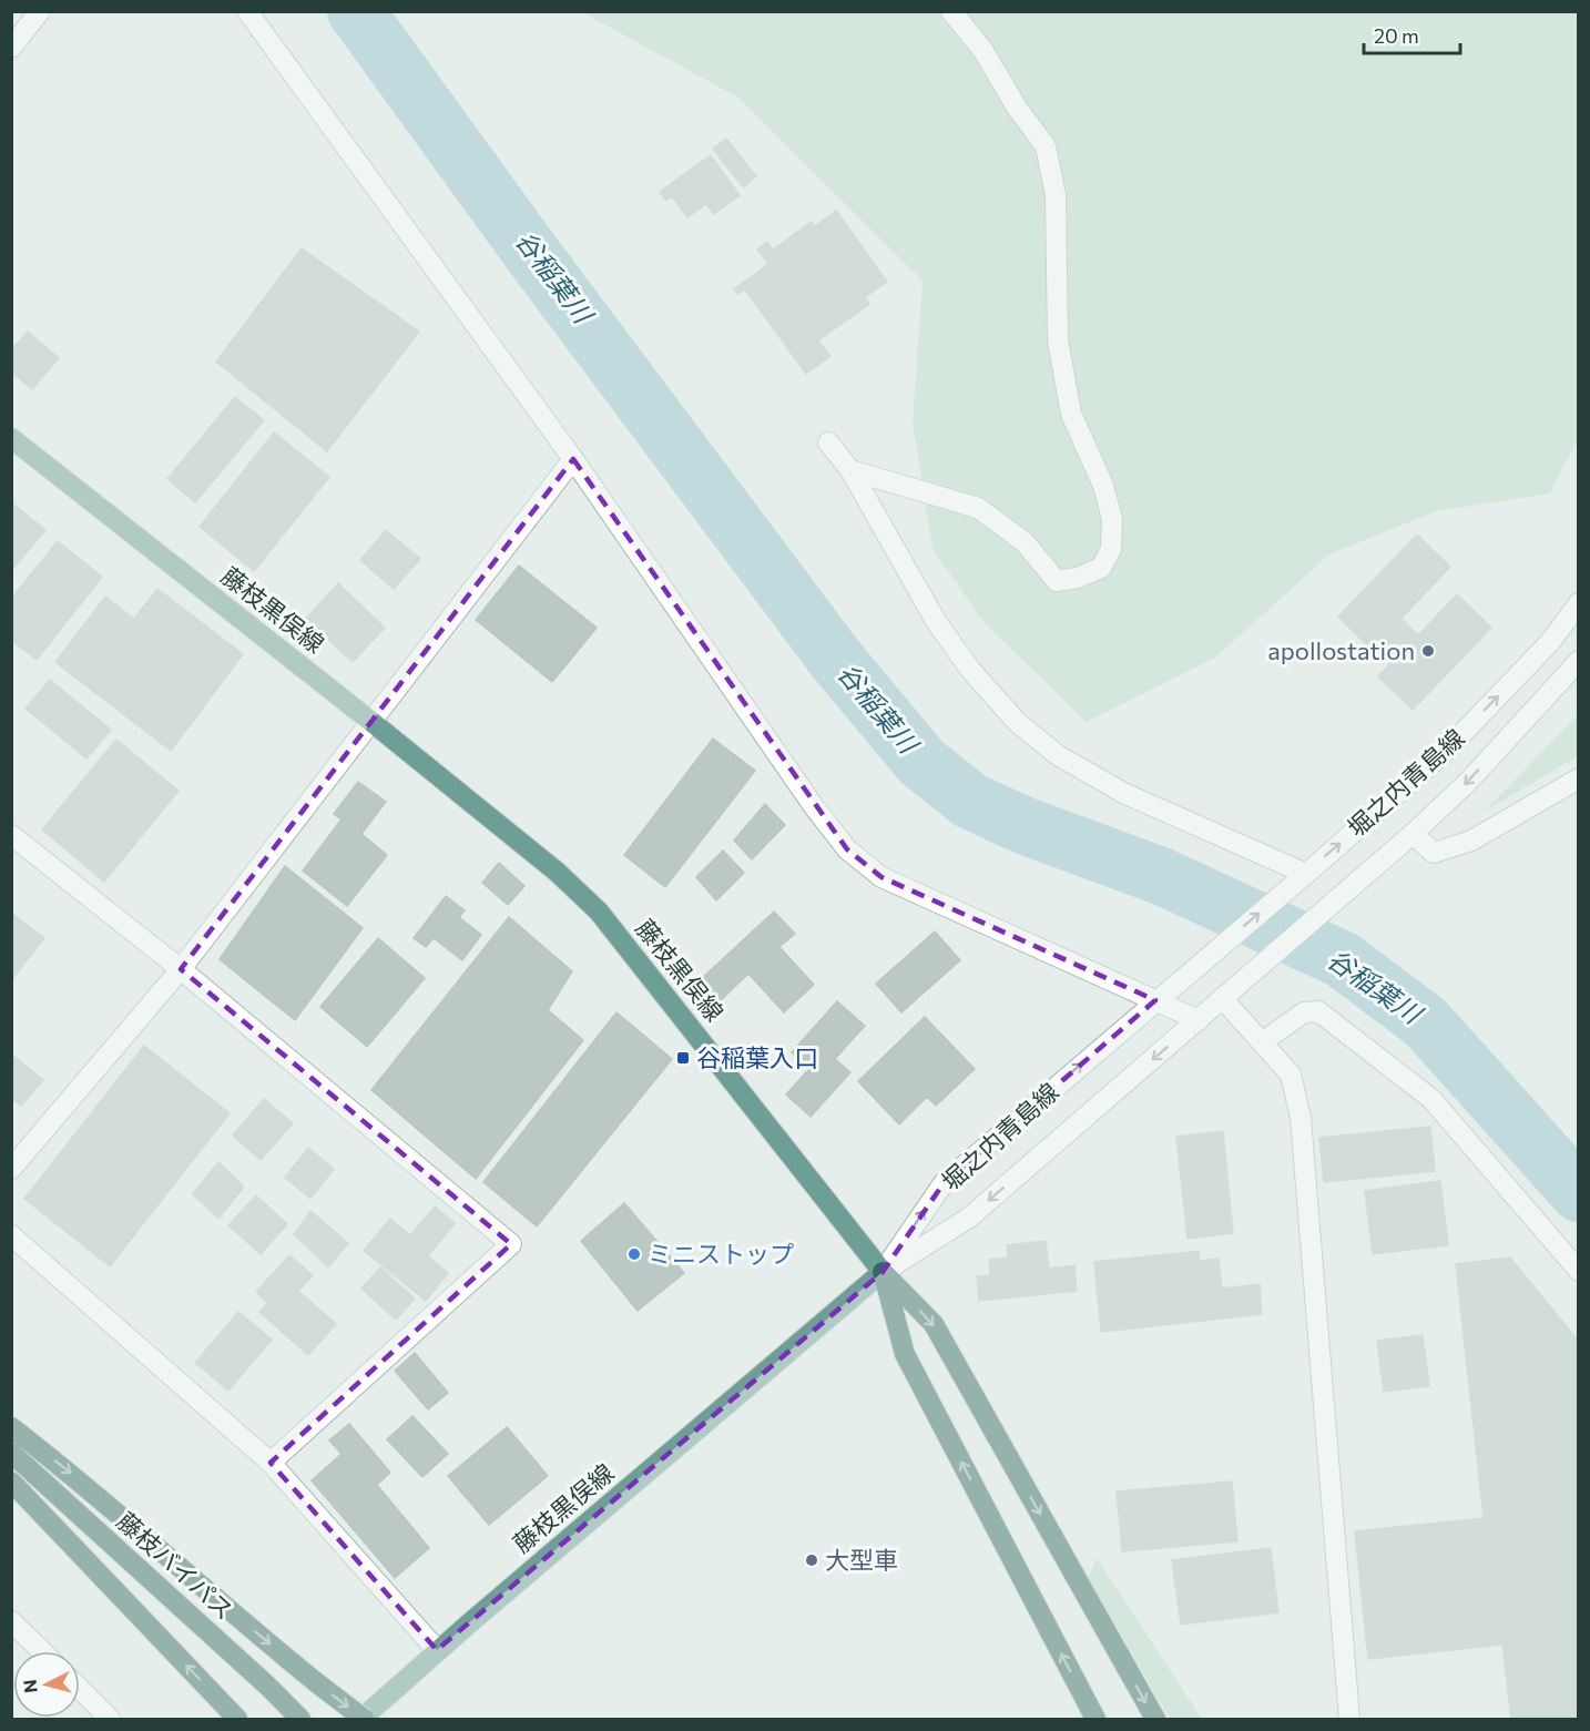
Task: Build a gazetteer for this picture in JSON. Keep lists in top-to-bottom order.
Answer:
{
  "streets": {
    "highway": ["藤枝バイパス"],
    "main road": ["藤枝黒俣線"],
    "street": ["堀之内青島線"]
  },
  "crossings": [
    ["藤枝黒俣線", "堀之内青島線"]
  ],
  "water": ["谷稲葉川"],
  "places": {
    "other": ["apollostation", "ミニストップ", "大型車"],
    "transit": ["谷稲葉入口"]
  },
  "scale_bar": "20 m",
  "north": "left"
}
